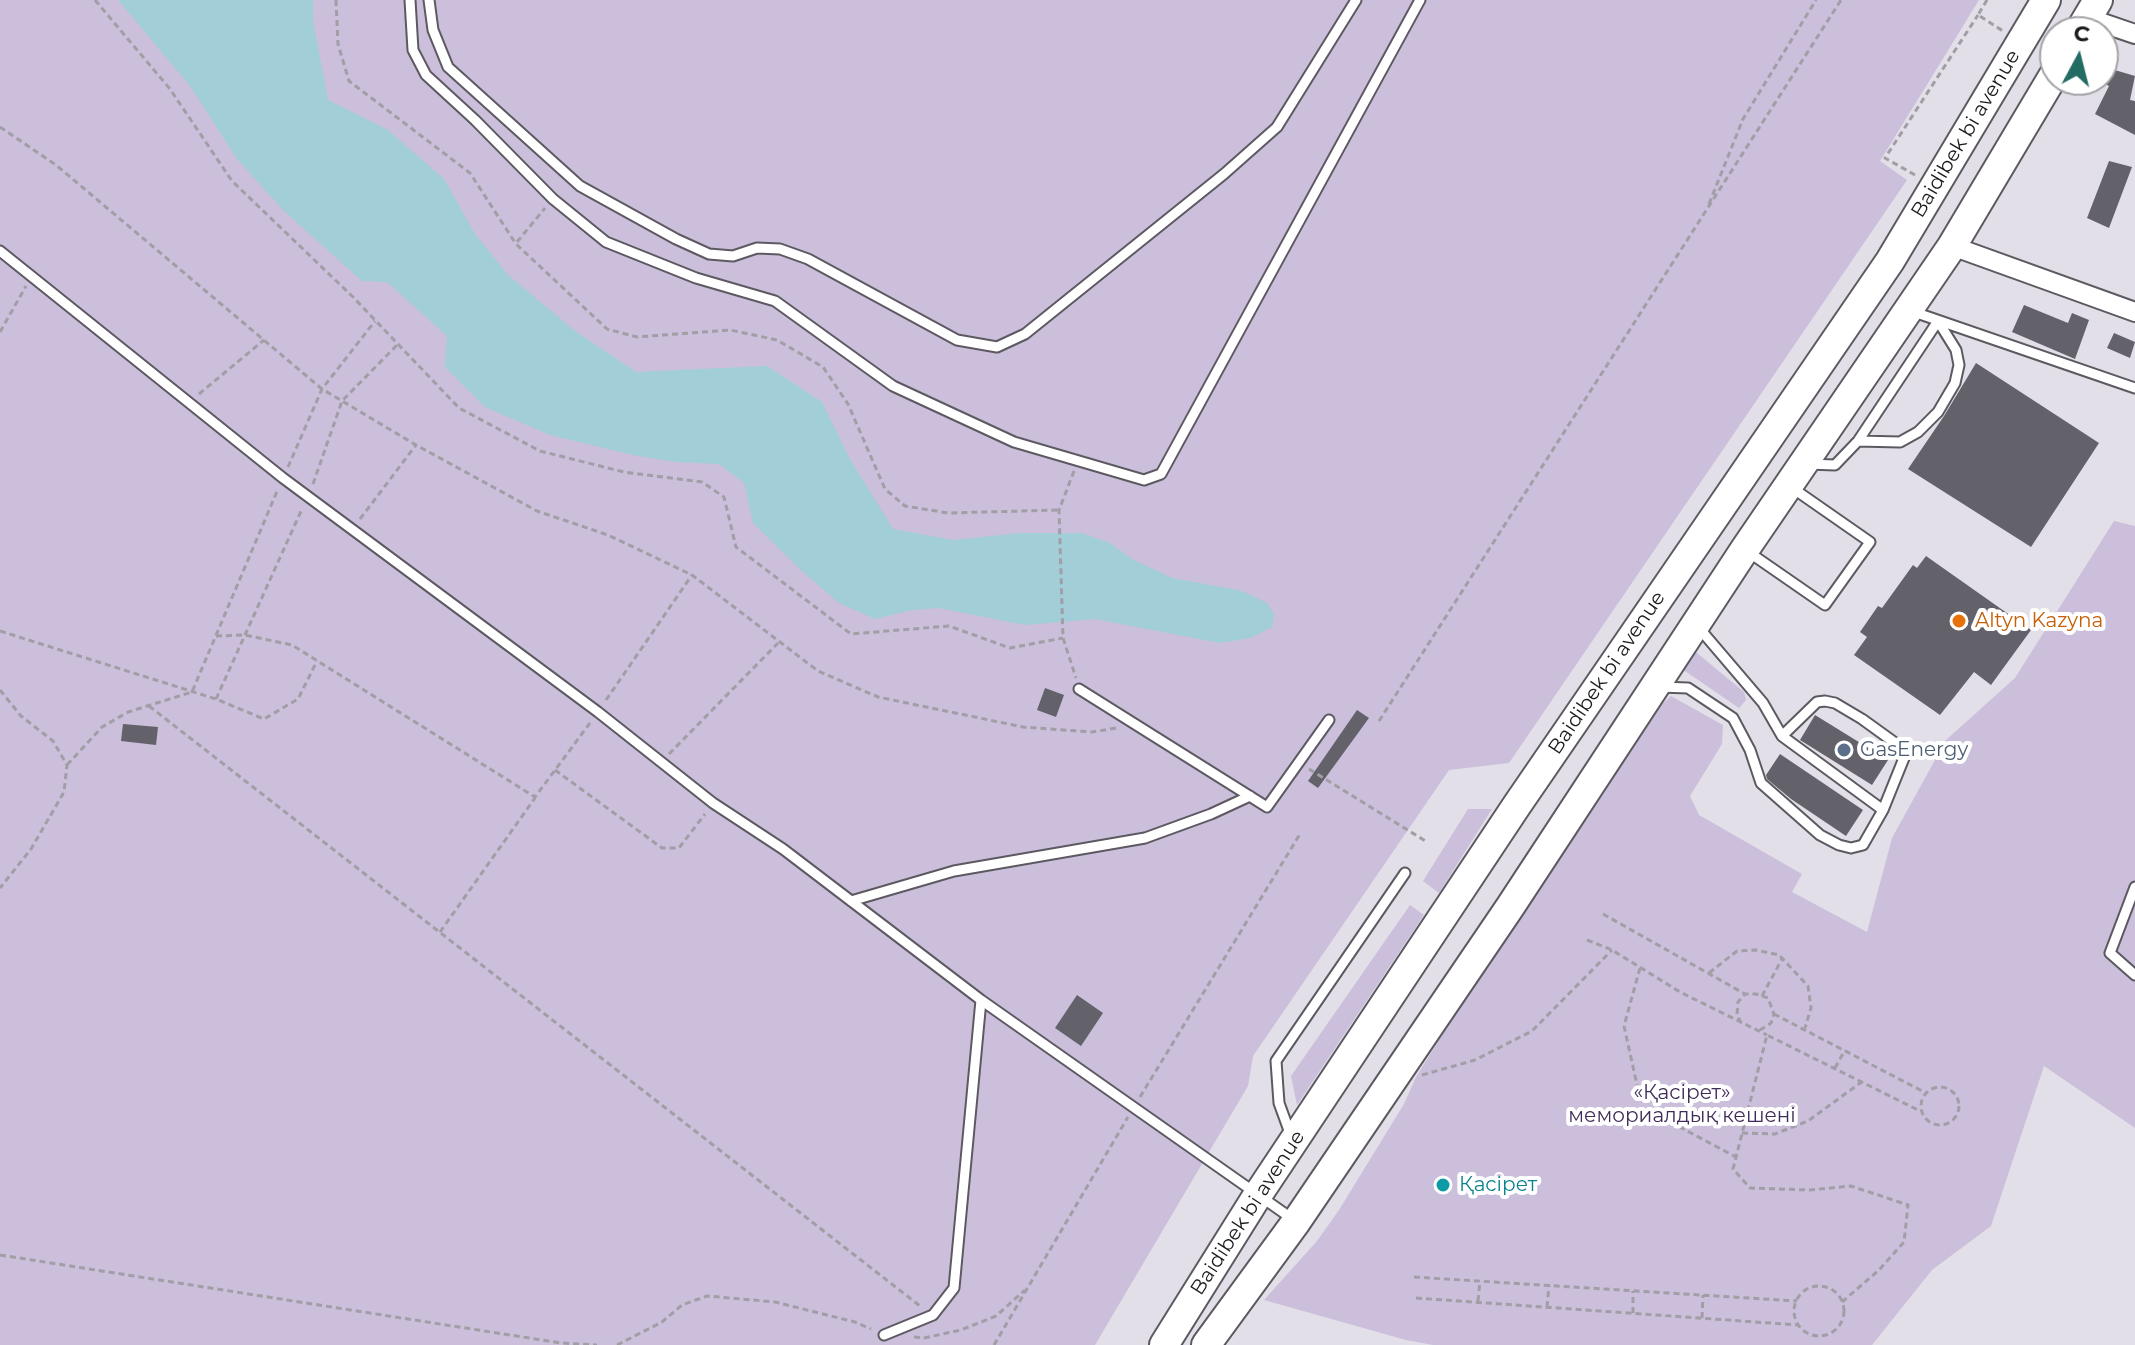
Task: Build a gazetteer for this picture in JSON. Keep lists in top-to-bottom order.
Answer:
{
  "streets": {
    "main road": ["Baidibek bi avenue"]
  },
  "parks": ["«Қасірет» мемориалдық кешені"],
  "places": ["Altyn Kazyna", "GasEnergy", "Қасірет"],
  "north": "top"
}
